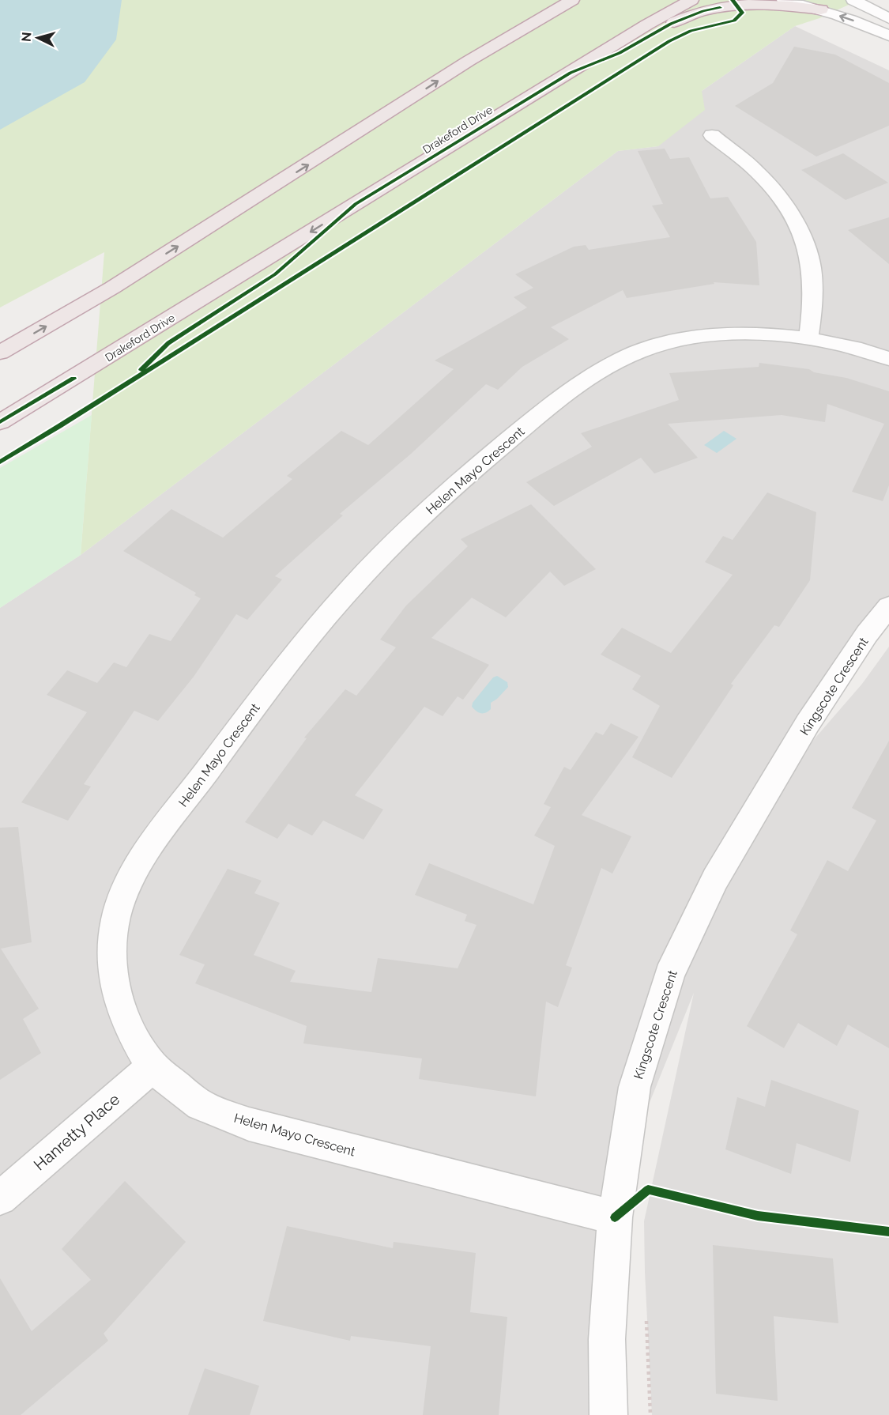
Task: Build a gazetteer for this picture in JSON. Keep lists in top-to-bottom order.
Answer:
{
  "streets": {
    "highway": ["Drakeford Drive"],
    "street": ["Helen Mayo Crescent", "Kingscote Crescent", "Hanretty Place"]
  },
  "crossings": [
    ["Helen Mayo Crescent", "Kingscote Crescent"],
    ["Helen Mayo Crescent", "Hanretty Place"]
  ],
  "north": "left"
}
